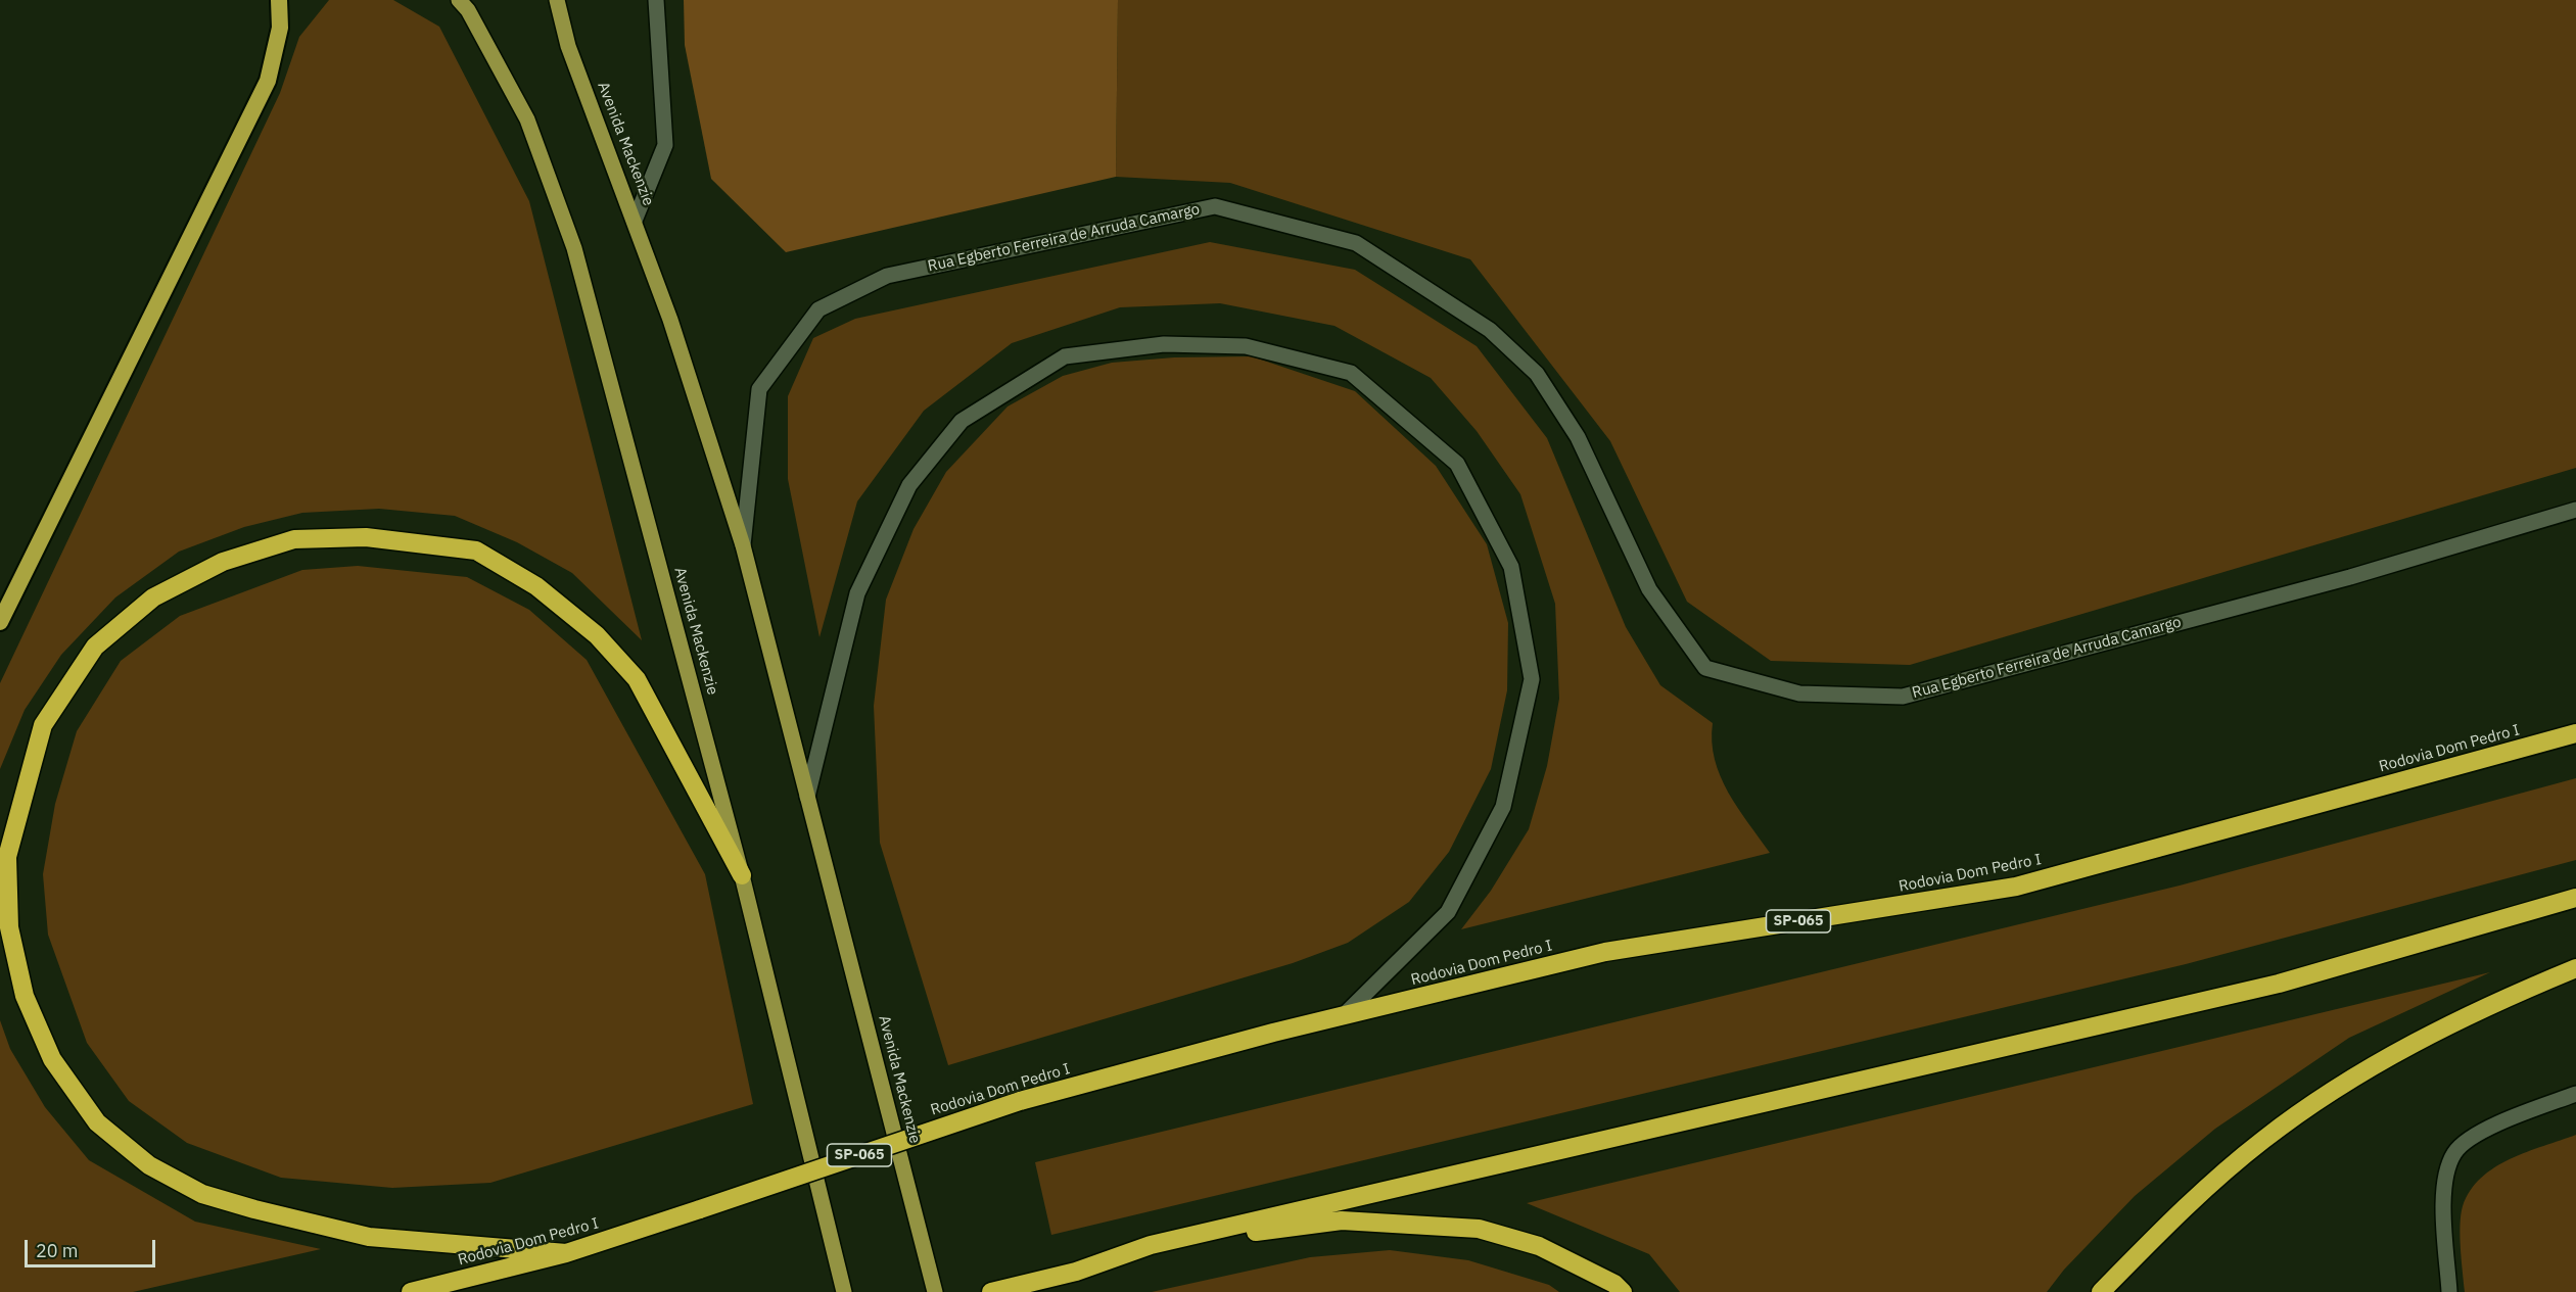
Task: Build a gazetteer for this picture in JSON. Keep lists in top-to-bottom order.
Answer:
{
  "streets": {
    "highway": ["Rodovia Dom Pedro I", "SP-065"],
    "main road": ["Avenida Mackenzie"],
    "street": ["Rua Egberto Ferreira de Arruda Camargo"]
  },
  "crossings": [
    ["Avenida Mackenzie", "Rua Egberto Ferreira de Arruda Camargo"]
  ],
  "scale_bar": "20 m"
}
